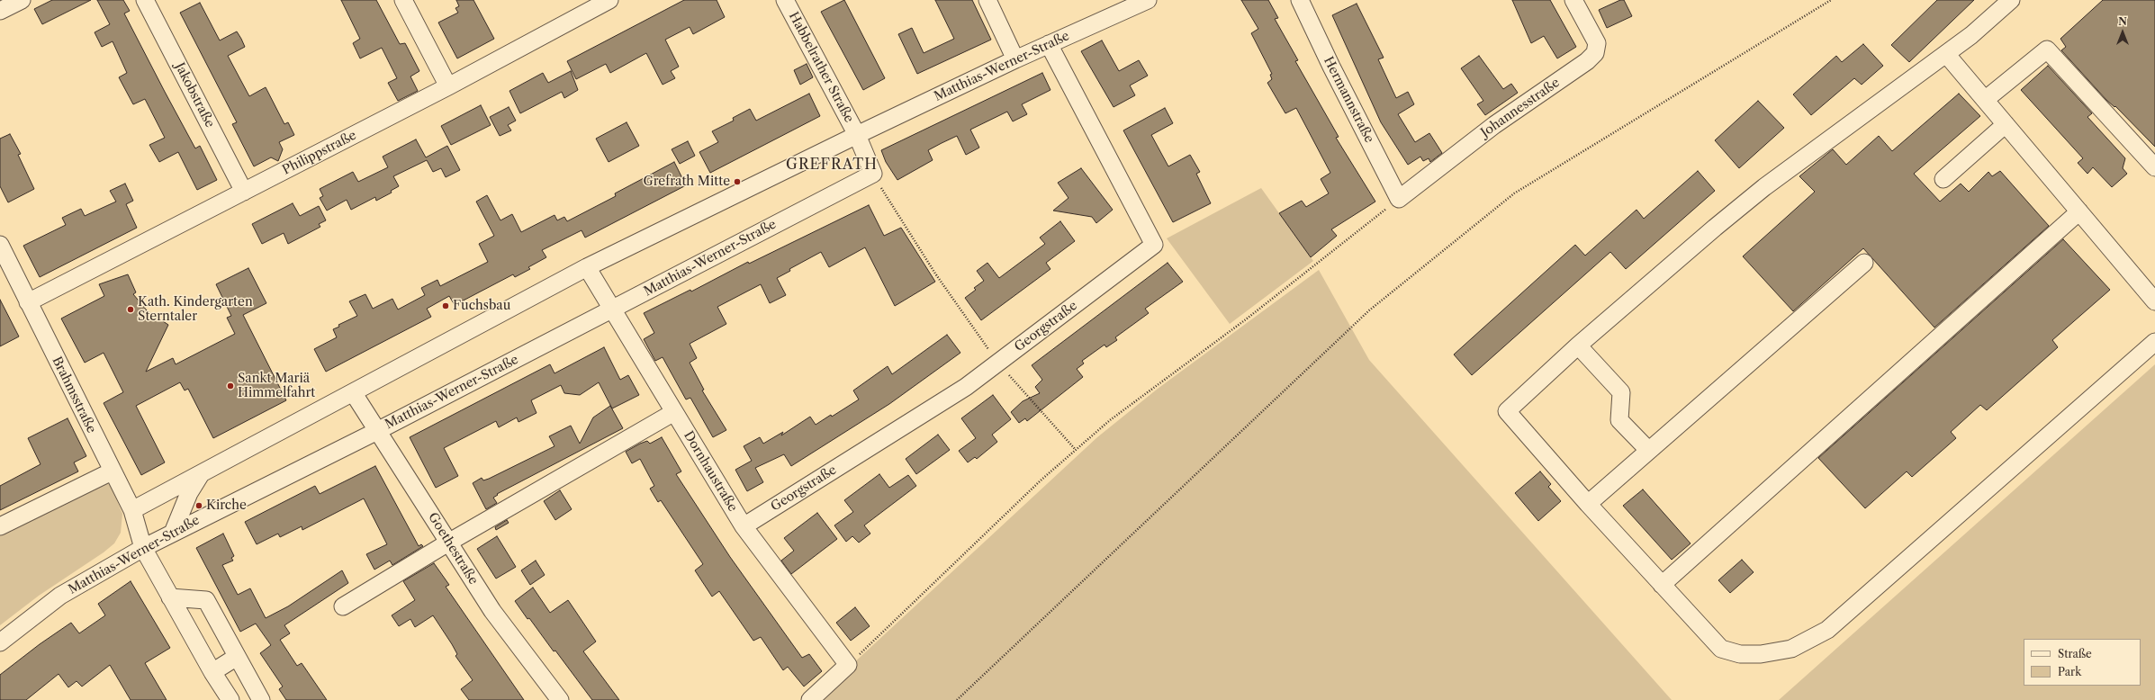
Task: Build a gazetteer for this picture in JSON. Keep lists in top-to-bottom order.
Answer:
{
  "streets": {
    "street": [
      "Matthias-Werner-Straße",
      "Habbelrather Straße",
      "Jakobstraße",
      "Hermannstraße",
      "Johannesstraße",
      "Philippstraße",
      "Georgstraße",
      "Brahmsstraße",
      "Dornhaustraße",
      "Goethestraße"
    ]
  },
  "crossings": [
    ["Matthias-Werner-Straße", "Habbelrather Straße"],
    ["Matthias-Werner-Straße", "Georgstraße"],
    ["Matthias-Werner-Straße", "Brahmsstraße"],
    ["Matthias-Werner-Straße", "Dornhaustraße"],
    ["Matthias-Werner-Straße", "Goethestraße"],
    ["Jakobstraße", "Philippstraße"],
    ["Hermannstraße", "Johannesstraße"],
    ["Philippstraße", "Brahmsstraße"],
    ["Georgstraße", "Dornhaustraße"]
  ],
  "districts": ["GREFRATH"],
  "places": [
    "Grefrath Mitte",
    "Fuchsbau",
    "Kath. Kindergarten Sterntaler",
    "Sankt Mariä Himmelfahrt",
    "Kirche"
  ],
  "legend": ["Straße", "Park"],
  "north": "top"
}
